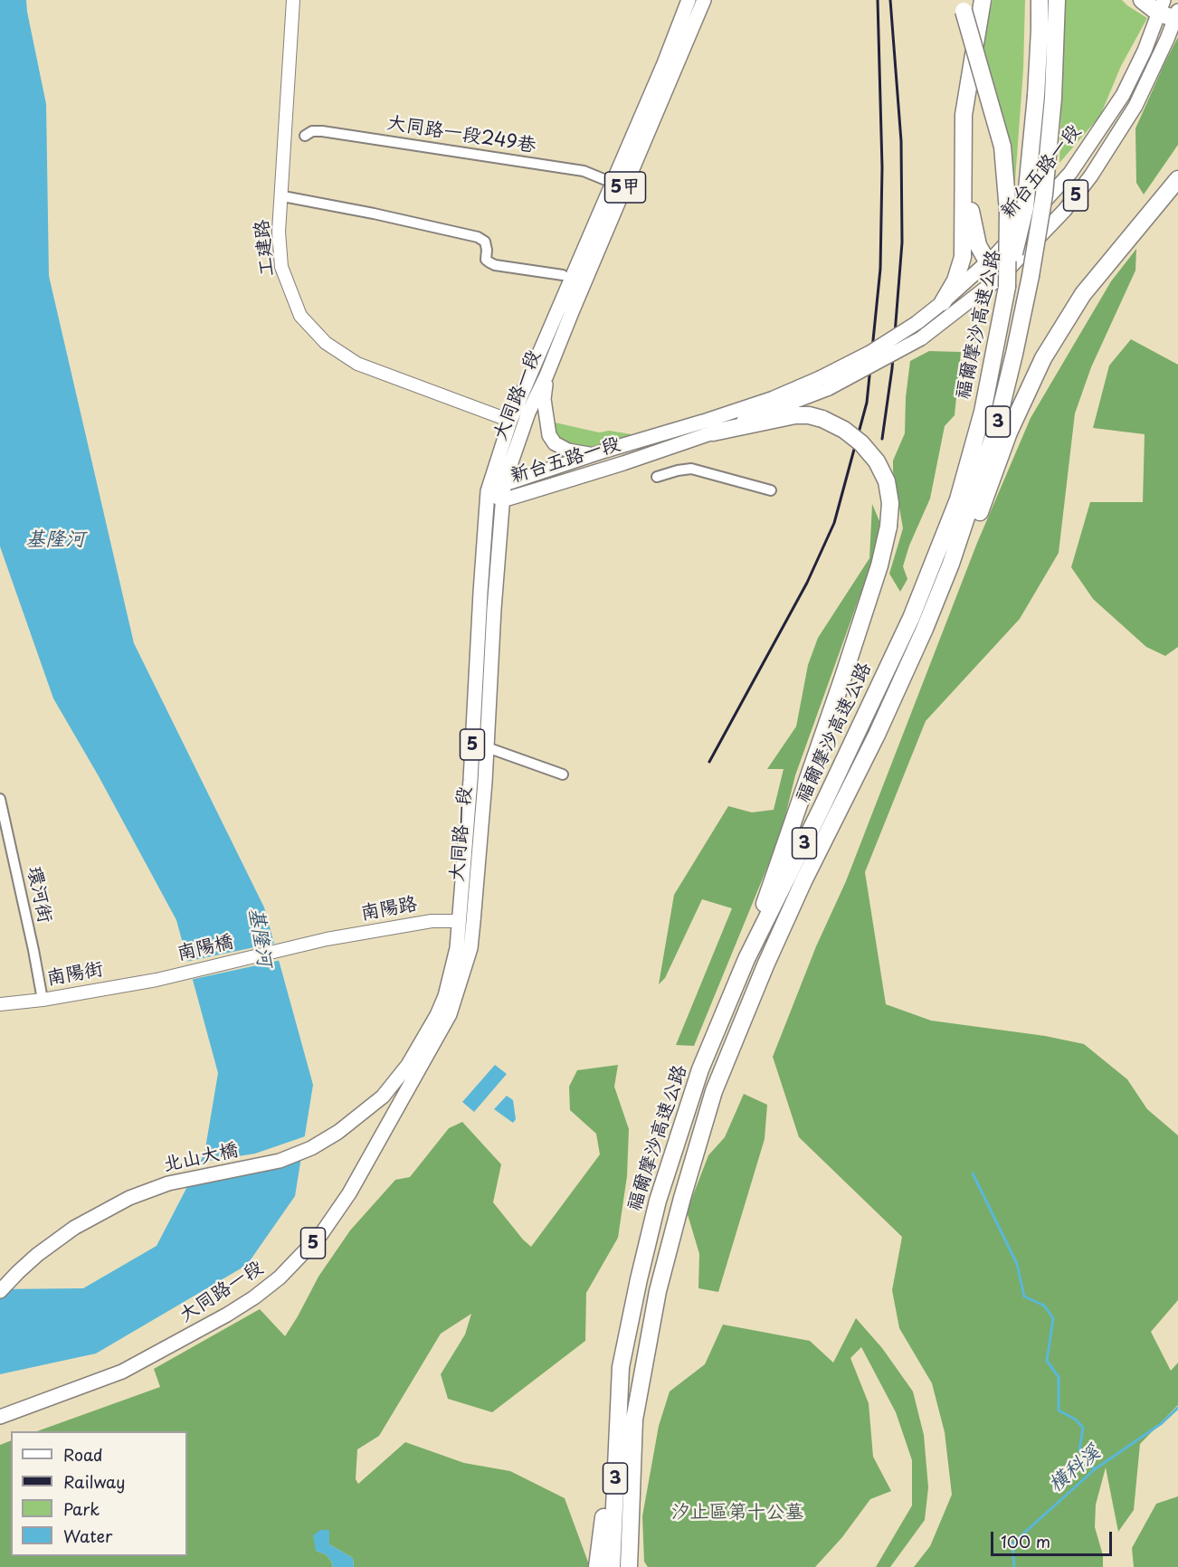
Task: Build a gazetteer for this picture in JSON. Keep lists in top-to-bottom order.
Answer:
{
  "streets": {
    "highway": ["福爾摩沙高速公路", "3"],
    "main road": [
      "新台五路一段",
      "5甲",
      "5",
      "大同路一段",
      "北山大橋"
    ],
    "street": [
      "大同路一段249巷",
      "工建路",
      "環河街",
      "南陽路",
      "南陽橋",
      "南陽街"
    ]
  },
  "crossings": [
    ["大同路一段249巷", "大同路一段"],
    ["新台五路一段", "福爾摩沙高速公路"],
    ["新台五路一段", "大同路一段"],
    ["工建路", "大同路一段"],
    ["大同路一段", "南陽路"],
    ["大同路一段", "北山大橋"],
    ["環河街", "南陽街"],
    ["南陽路", "南陽橋"],
    ["南陽橋", "南陽街"]
  ],
  "water": ["基隆河", "橫科溪"],
  "parks": ["汐止區第十公墓"],
  "legend": [
    "Road",
    "Railway",
    "Park",
    "Water"
  ],
  "scale_bar": "100 m"
}
